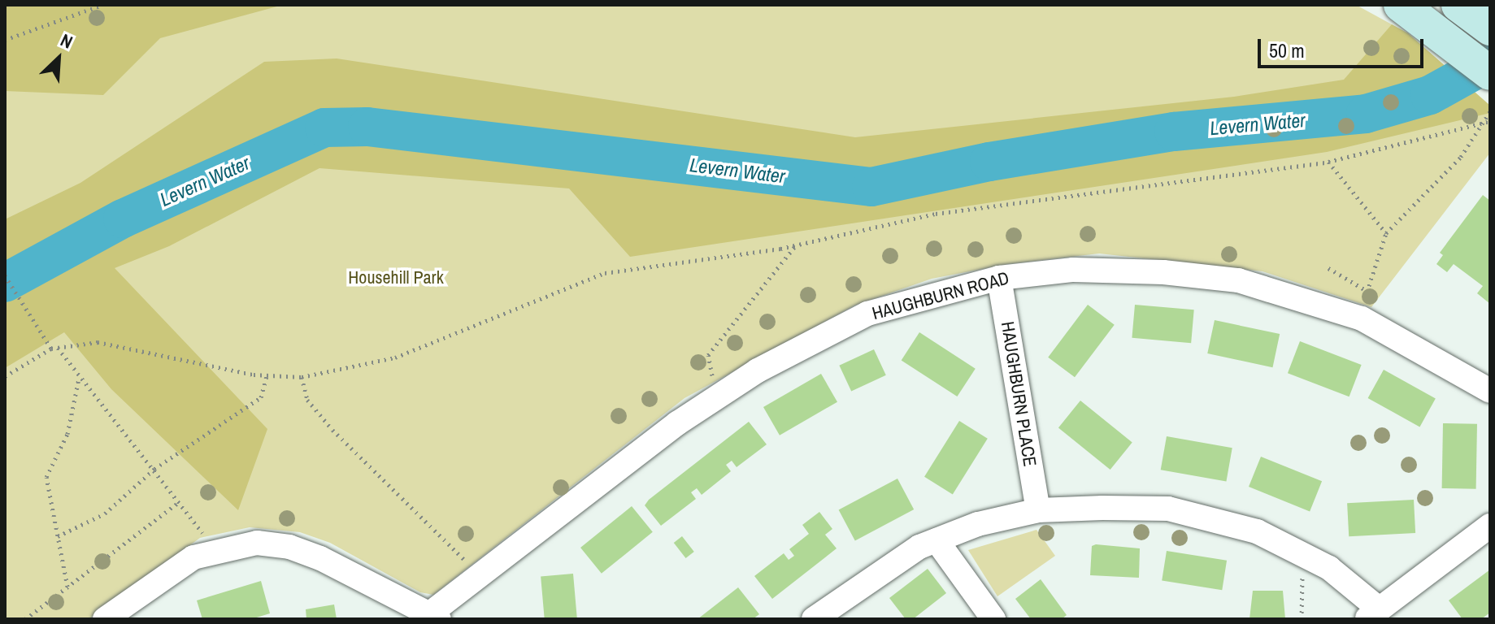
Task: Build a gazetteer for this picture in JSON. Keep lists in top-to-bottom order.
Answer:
{
  "streets": {
    "street": ["HAUGHBURN ROAD", "HAUGHBURN PLACE"]
  },
  "crossings": [
    ["HAUGHBURN ROAD", "HAUGHBURN PLACE"]
  ],
  "water": ["Levern Water"],
  "parks": ["Househill Park"],
  "scale_bar": "50 m",
  "north": "top right"
}
